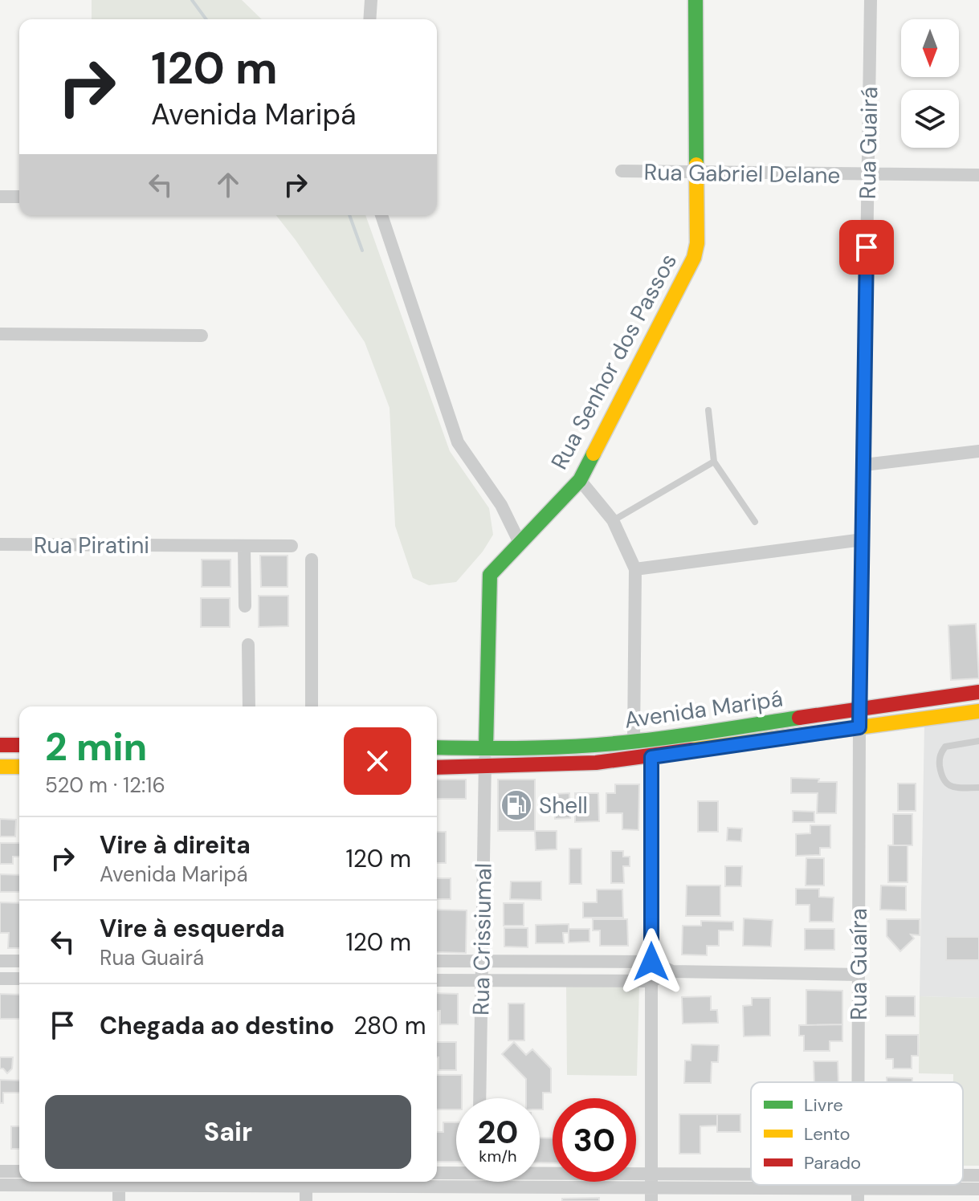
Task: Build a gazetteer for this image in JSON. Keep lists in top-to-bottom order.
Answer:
{
  "streets": {
    "main road": ["Rua Senhor dos Passos", "Avenida Maripá"],
    "street": [
      "Rua Guairá",
      "Rua Gabriel Delane",
      "Rua Piratini",
      "Rua Crissiumal",
      "Rua Guaíra"
    ]
  },
  "crossings": [
    ["Rua Guairá", "Rua Gabriel Delane"],
    ["Rua Guairá", "Avenida Maripá"],
    ["Rua Guairá", "Rua Guaíra"],
    ["Rua Gabriel Delane", "Rua Senhor dos Passos"],
    ["Rua Senhor dos Passos", "Avenida Maripá"],
    ["Avenida Maripá", "Rua Crissiumal"],
    ["Avenida Maripá", "Rua Guaíra"]
  ],
  "places": {
    "fuel station": ["Shell"]
  },
  "legend": ["Livre", "Lento", "Parado"],
  "north": "bottom",
  "page": {
    "turn": ["120 m", "Avenida Maripá"],
    "heading": ["2 min", "520 m · 12:16"],
    "list": [
      {
        "name": "Vire à direita",
        "note": "Avenida Maripá",
        "value": "120 m"
      },
      {
        "name": "Vire à esquerda",
        "note": "Rua Guairá",
        "value": "120 m"
      },
      {
        "name": "Chegada ao destino",
        "value": "280 m"
      }
    ],
    "buttons": "Sair",
    "speed": "20 km/h",
    "limit": "30"
  }
}
